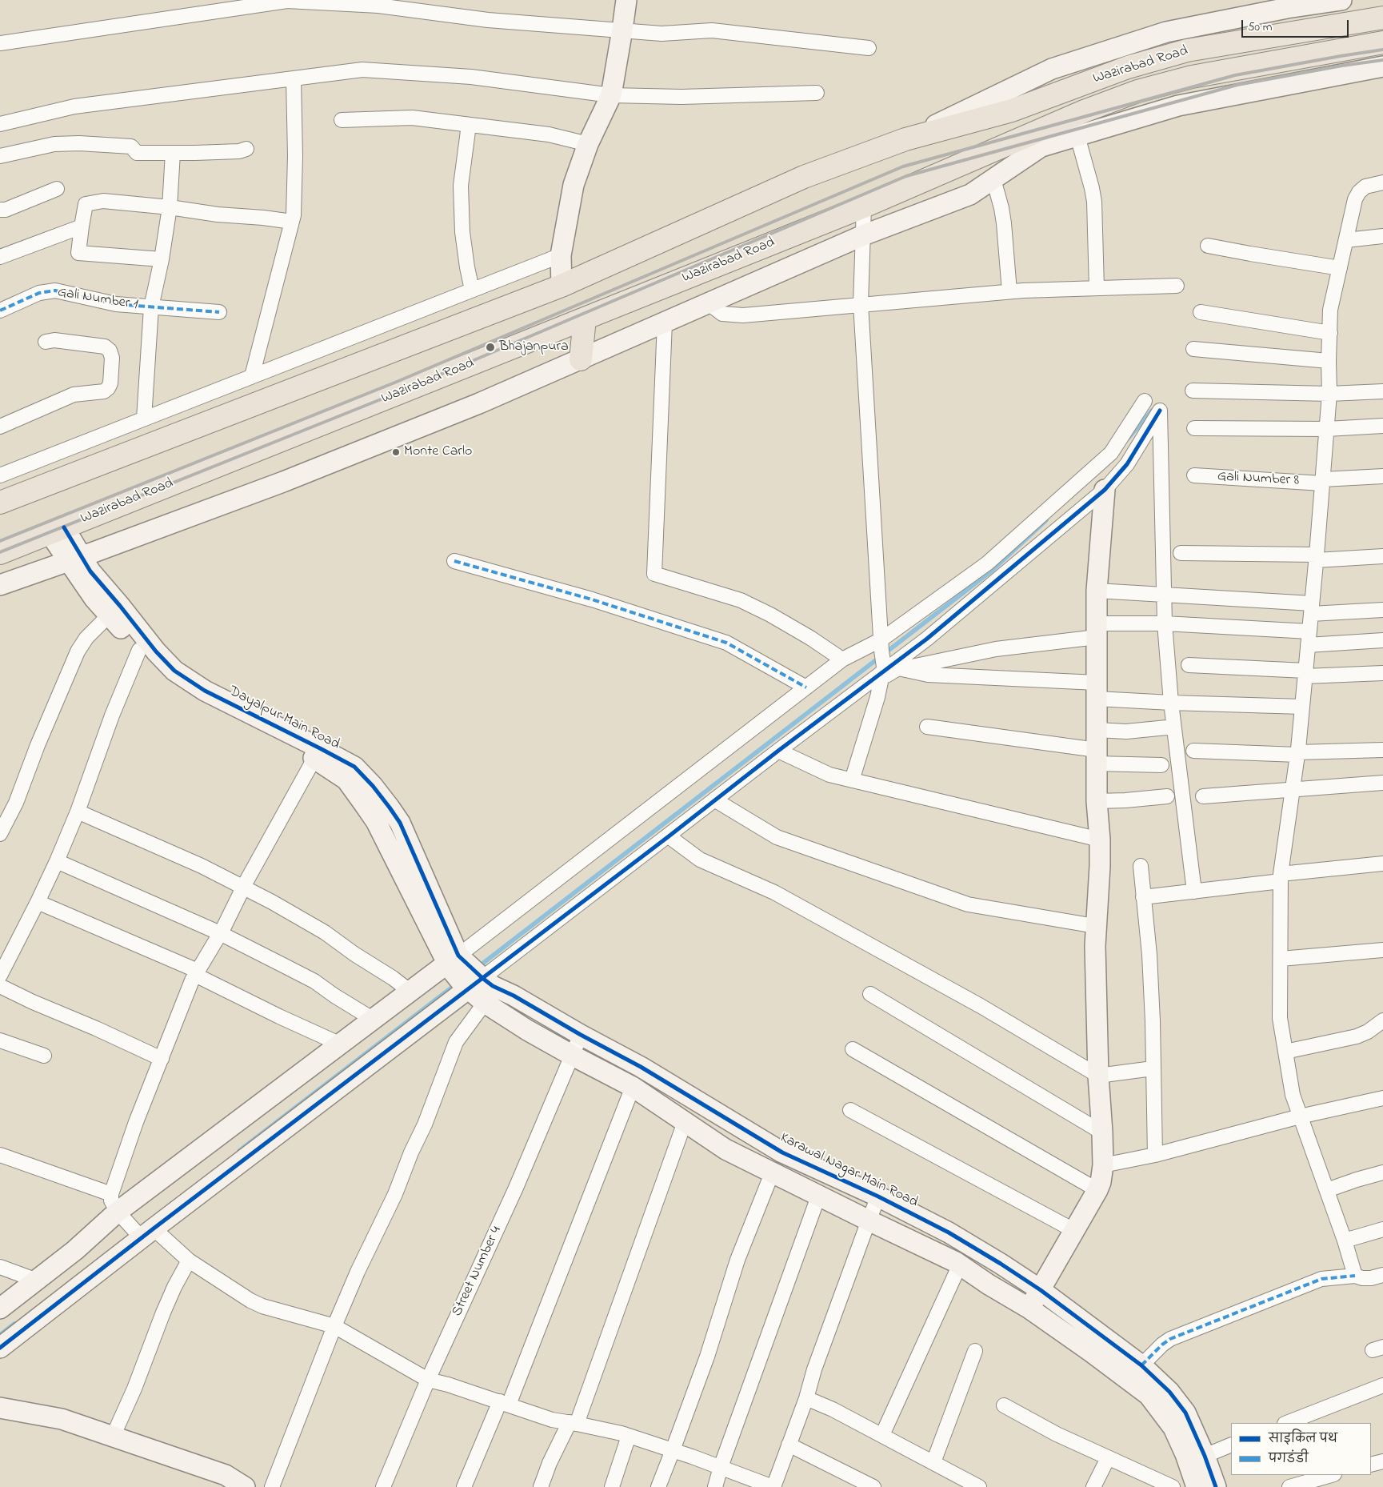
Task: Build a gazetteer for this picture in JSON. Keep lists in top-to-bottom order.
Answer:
{
  "streets": {
    "highway": ["Wazirabad Road"],
    "street": [
      "Gali Number 1",
      "Gali Number 8",
      "Dayalpur Main Road",
      "Karawal Nagar Main Road",
      "Street Number 4"
    ]
  },
  "crossings": [
    ["Wazirabad Road", "Dayalpur Main Road"],
    ["Dayalpur Main Road", "Karawal Nagar Main Road"],
    ["Karawal Nagar Main Road", "Street Number 4"]
  ],
  "places": ["Bhajanpura", "Monte Carlo"],
  "legend": ["साइकिल पथ", "पगडंडी"],
  "scale_bar": "50 m"
}
